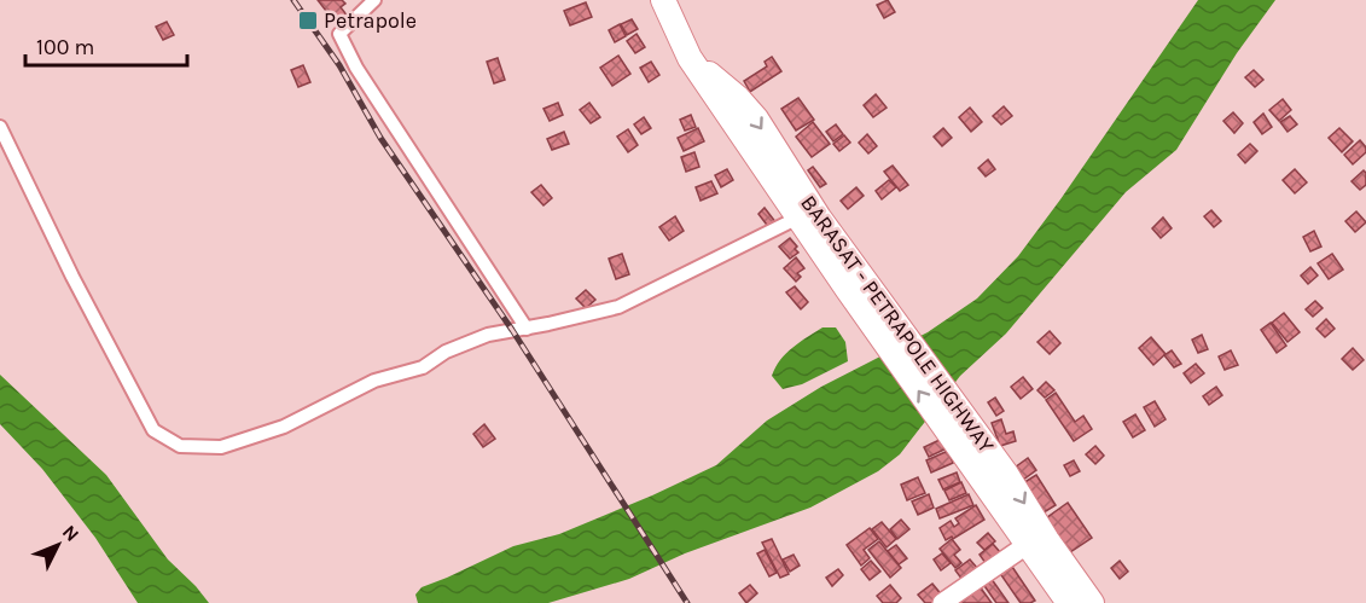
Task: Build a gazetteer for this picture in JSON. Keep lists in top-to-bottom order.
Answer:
{
  "streets": {
    "highway": ["BARASAT - PETRAPOLE HIGHWAY"]
  },
  "places": {
    "transit": ["Petrapole"]
  },
  "scale_bar": "100 m",
  "north": "top right"
}
